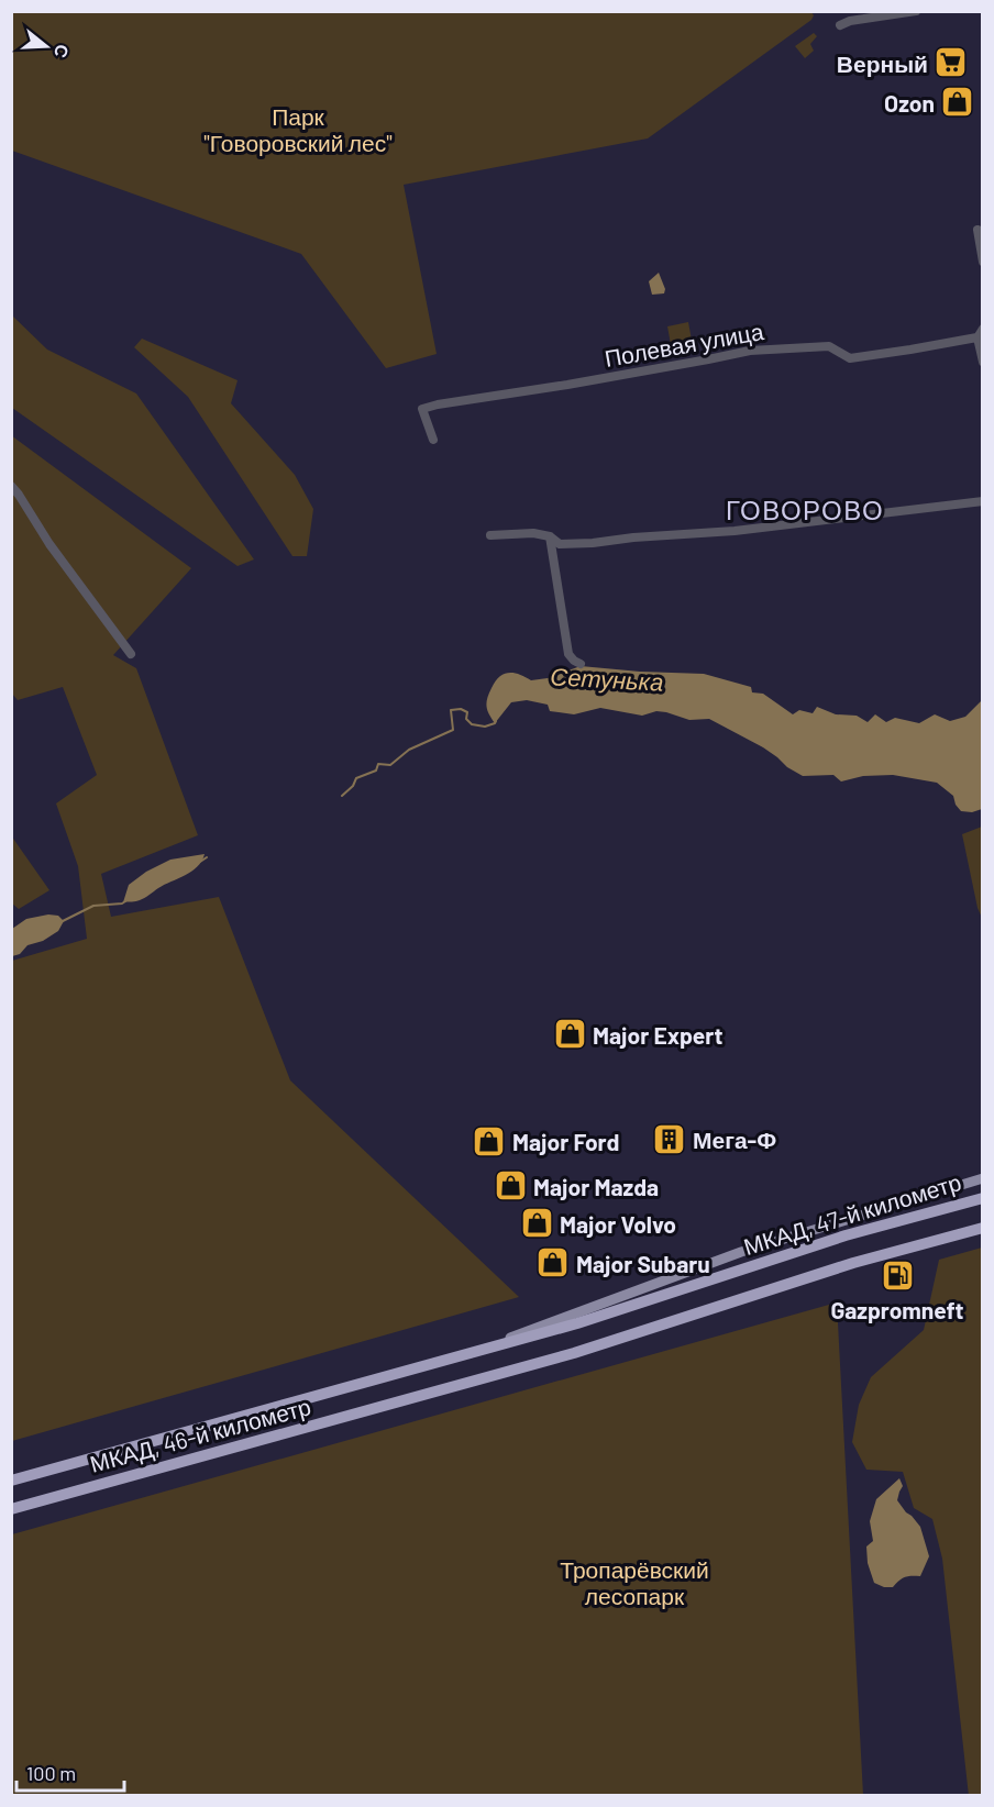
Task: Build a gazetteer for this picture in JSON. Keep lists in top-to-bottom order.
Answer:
{
  "streets": {
    "highway": ["МКАД, 47-й километр", "МКАД, 46-й километр"],
    "street": ["Полевая улица"]
  },
  "crossings": [
    ["МКАД, 47-й километр", "МКАД, 46-й километр"]
  ],
  "districts": ["ГОВОРОВО"],
  "water": ["Сетунька"],
  "parks": ["Парк \"Говоровский лес\"", "Тропарёвский лесопарк"],
  "places": {
    "supermarket": ["Верный"],
    "shop": [
      "Ozon",
      "Major Expert",
      "Major Ford",
      "Major Mazda",
      "Major Volvo",
      "Major Subaru"
    ],
    "building": ["Мега-Ф"],
    "fuel station": ["Gazpromneft"]
  },
  "scale_bar": "100 m",
  "north": "right"
}
